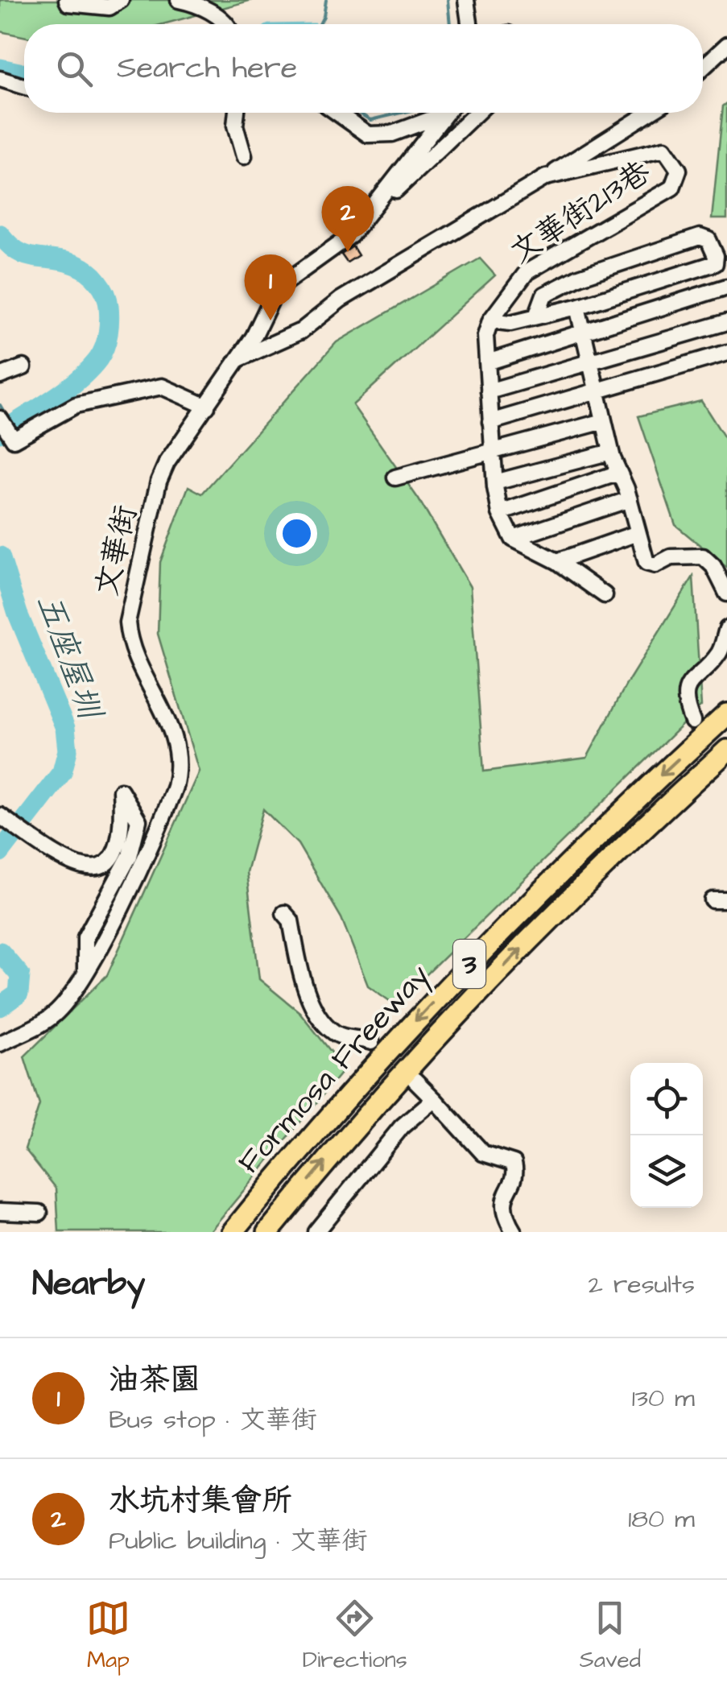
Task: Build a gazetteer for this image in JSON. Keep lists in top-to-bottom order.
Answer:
{
  "streets": {
    "highway": ["3", "Formosa Freeway"],
    "street": ["文華街213巷", "文華街"]
  },
  "crossings": [
    ["文華街213巷", "文華街"]
  ],
  "water": ["五座屋圳"],
  "page": {
    "search": "Search here",
    "pins": ["2", "1"],
    "heading": ["Nearby", "2 results"],
    "list": [
      {
        "mark": "1",
        "name": "油茶園",
        "note": "Bus stop · 文華街",
        "value": "130 m"
      },
      {
        "mark": "2",
        "name": "水坑村集會所",
        "note": "Public building · 文華街",
        "value": "180 m"
      }
    ],
    "nav": ["Map", "Directions", "Saved"]
  }
}
